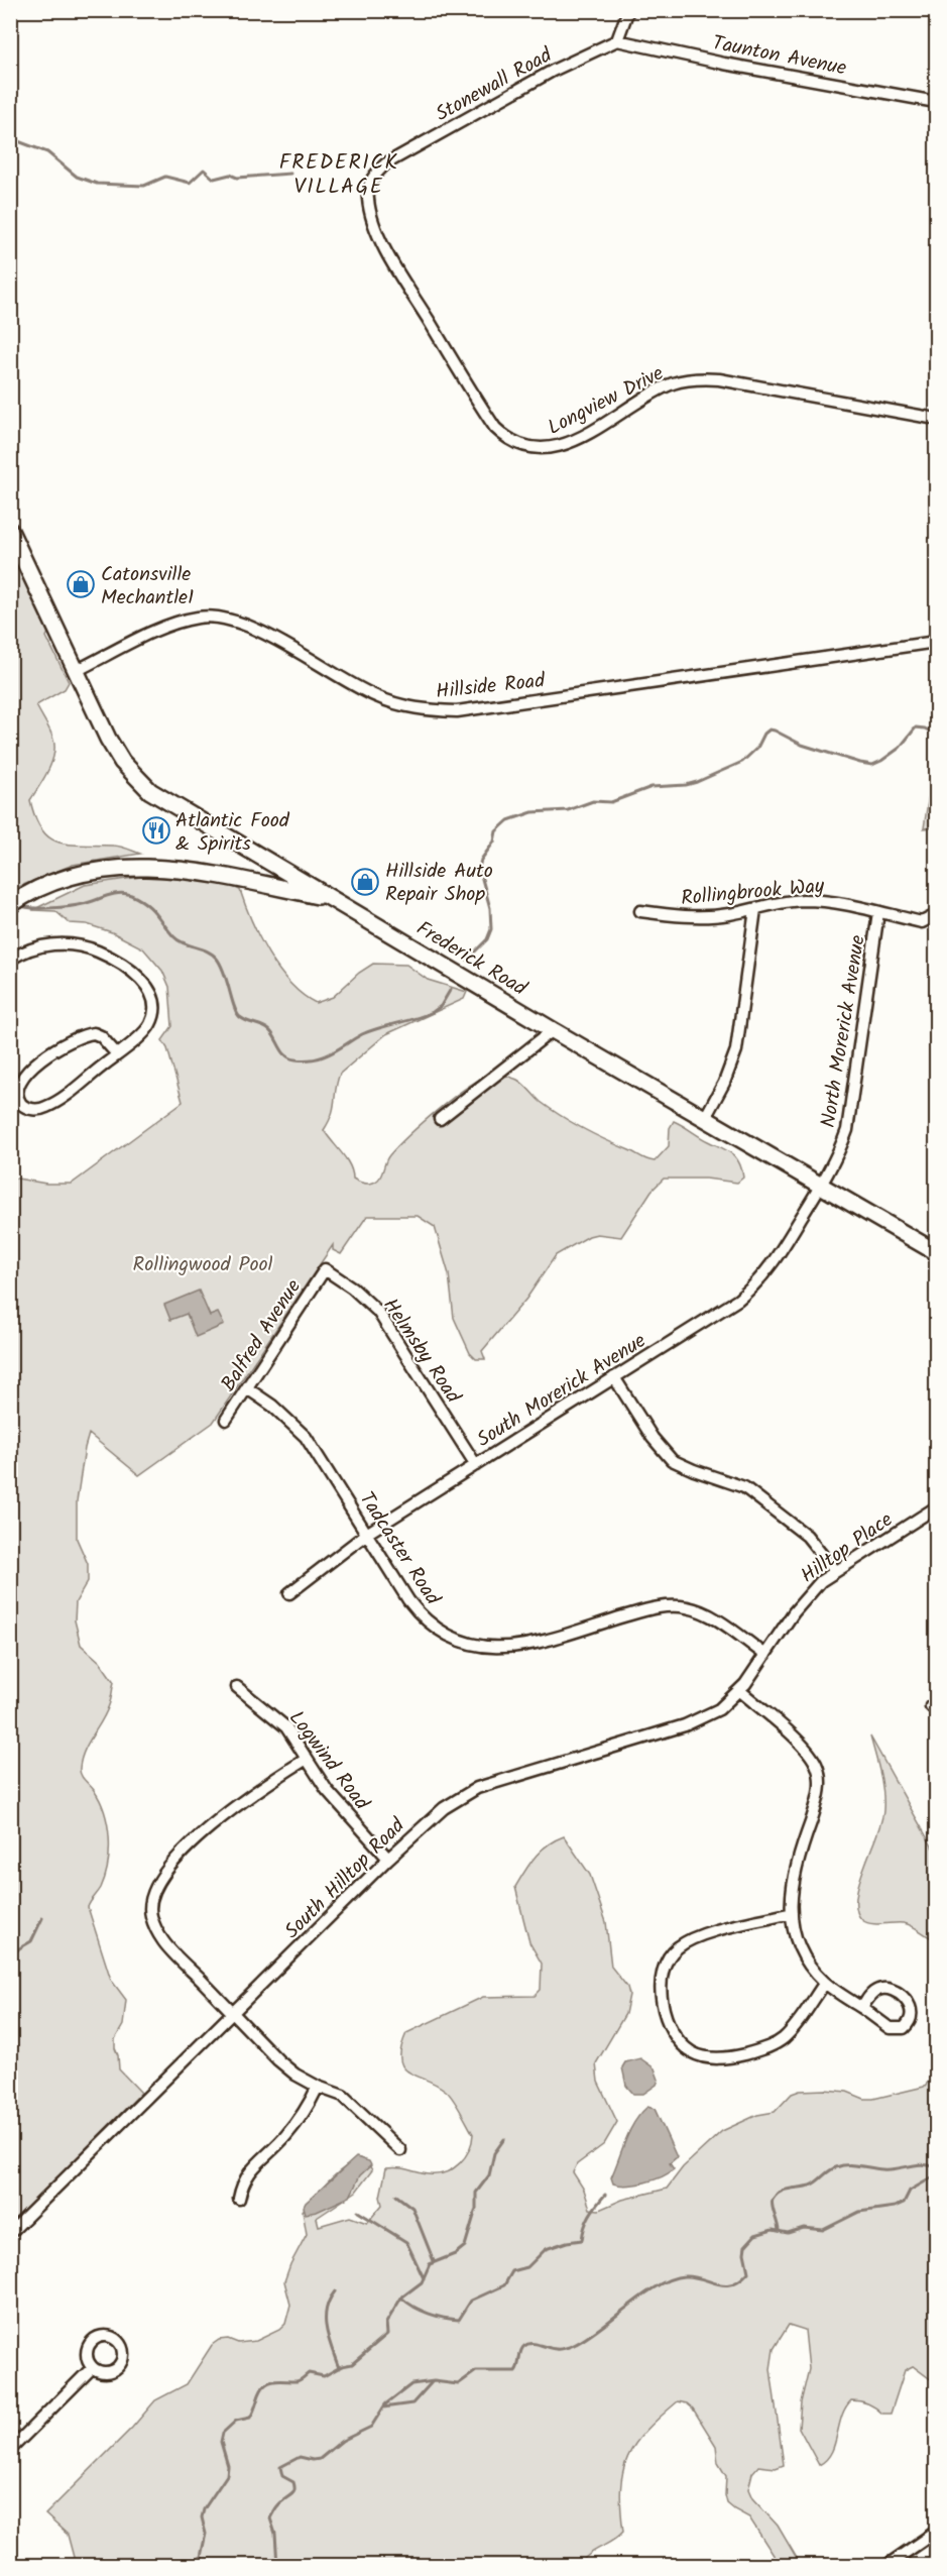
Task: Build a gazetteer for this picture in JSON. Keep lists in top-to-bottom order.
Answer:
{
  "streets": {
    "main road": ["Frederick Road"],
    "street": [
      "Taunton Avenue",
      "Stonewall Road",
      "Longview Drive",
      "Hillside Road",
      "Rollingbrook Way",
      "North Morerick Avenue",
      "Balfred Avenue",
      "Helmsby Road",
      "South Morerick Avenue",
      "Hilltop Place",
      "Tadcaster Road",
      "Logwind Road",
      "South Hilltop Road"
    ]
  },
  "crossings": [
    ["Taunton Avenue", "Stonewall Road"],
    ["Stonewall Road", "Longview Drive"],
    ["Hillside Road", "Frederick Road"],
    ["Rollingbrook Way", "North Morerick Avenue"],
    ["Frederick Road", "North Morerick Avenue"],
    ["Frederick Road", "South Morerick Avenue"],
    ["North Morerick Avenue", "South Morerick Avenue"],
    ["Balfred Avenue", "Helmsby Road"],
    ["Balfred Avenue", "Tadcaster Road"],
    ["Helmsby Road", "South Morerick Avenue"],
    ["South Morerick Avenue", "Tadcaster Road"],
    ["Hilltop Place", "Tadcaster Road"],
    ["Hilltop Place", "South Hilltop Road"],
    ["Tadcaster Road", "South Hilltop Road"],
    ["Logwind Road", "South Hilltop Road"]
  ],
  "districts": ["FREDERICK VILLAGE"],
  "parks": ["Rollingwood Pool"],
  "places": {
    "shop": ["Catonsville Mechantle1", "Hillside Auto Repair Shop"],
    "restaurant": ["Atlantic Food & Spirits"]
  }
}
